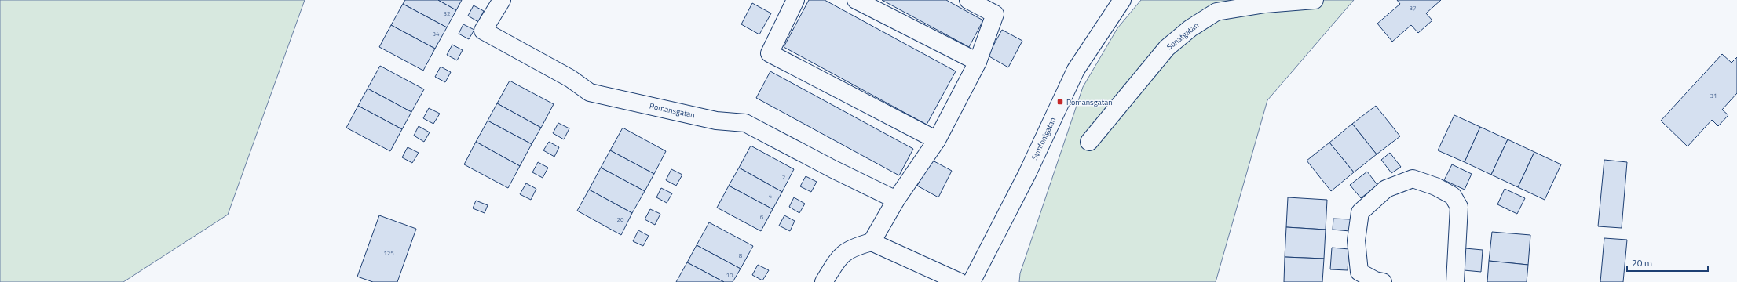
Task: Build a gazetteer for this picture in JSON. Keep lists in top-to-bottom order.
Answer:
{
  "streets": {
    "street": ["Sonatgatan", "Romansgatan", "Symfonigatan"]
  },
  "places": {
    "transit": ["Romansgatan"]
  },
  "house_numbers": [
    "37",
    "32",
    "34",
    "31",
    "2",
    "4",
    "6",
    "20",
    "125",
    "8",
    "10"
  ],
  "scale_bar": "20 m"
}
